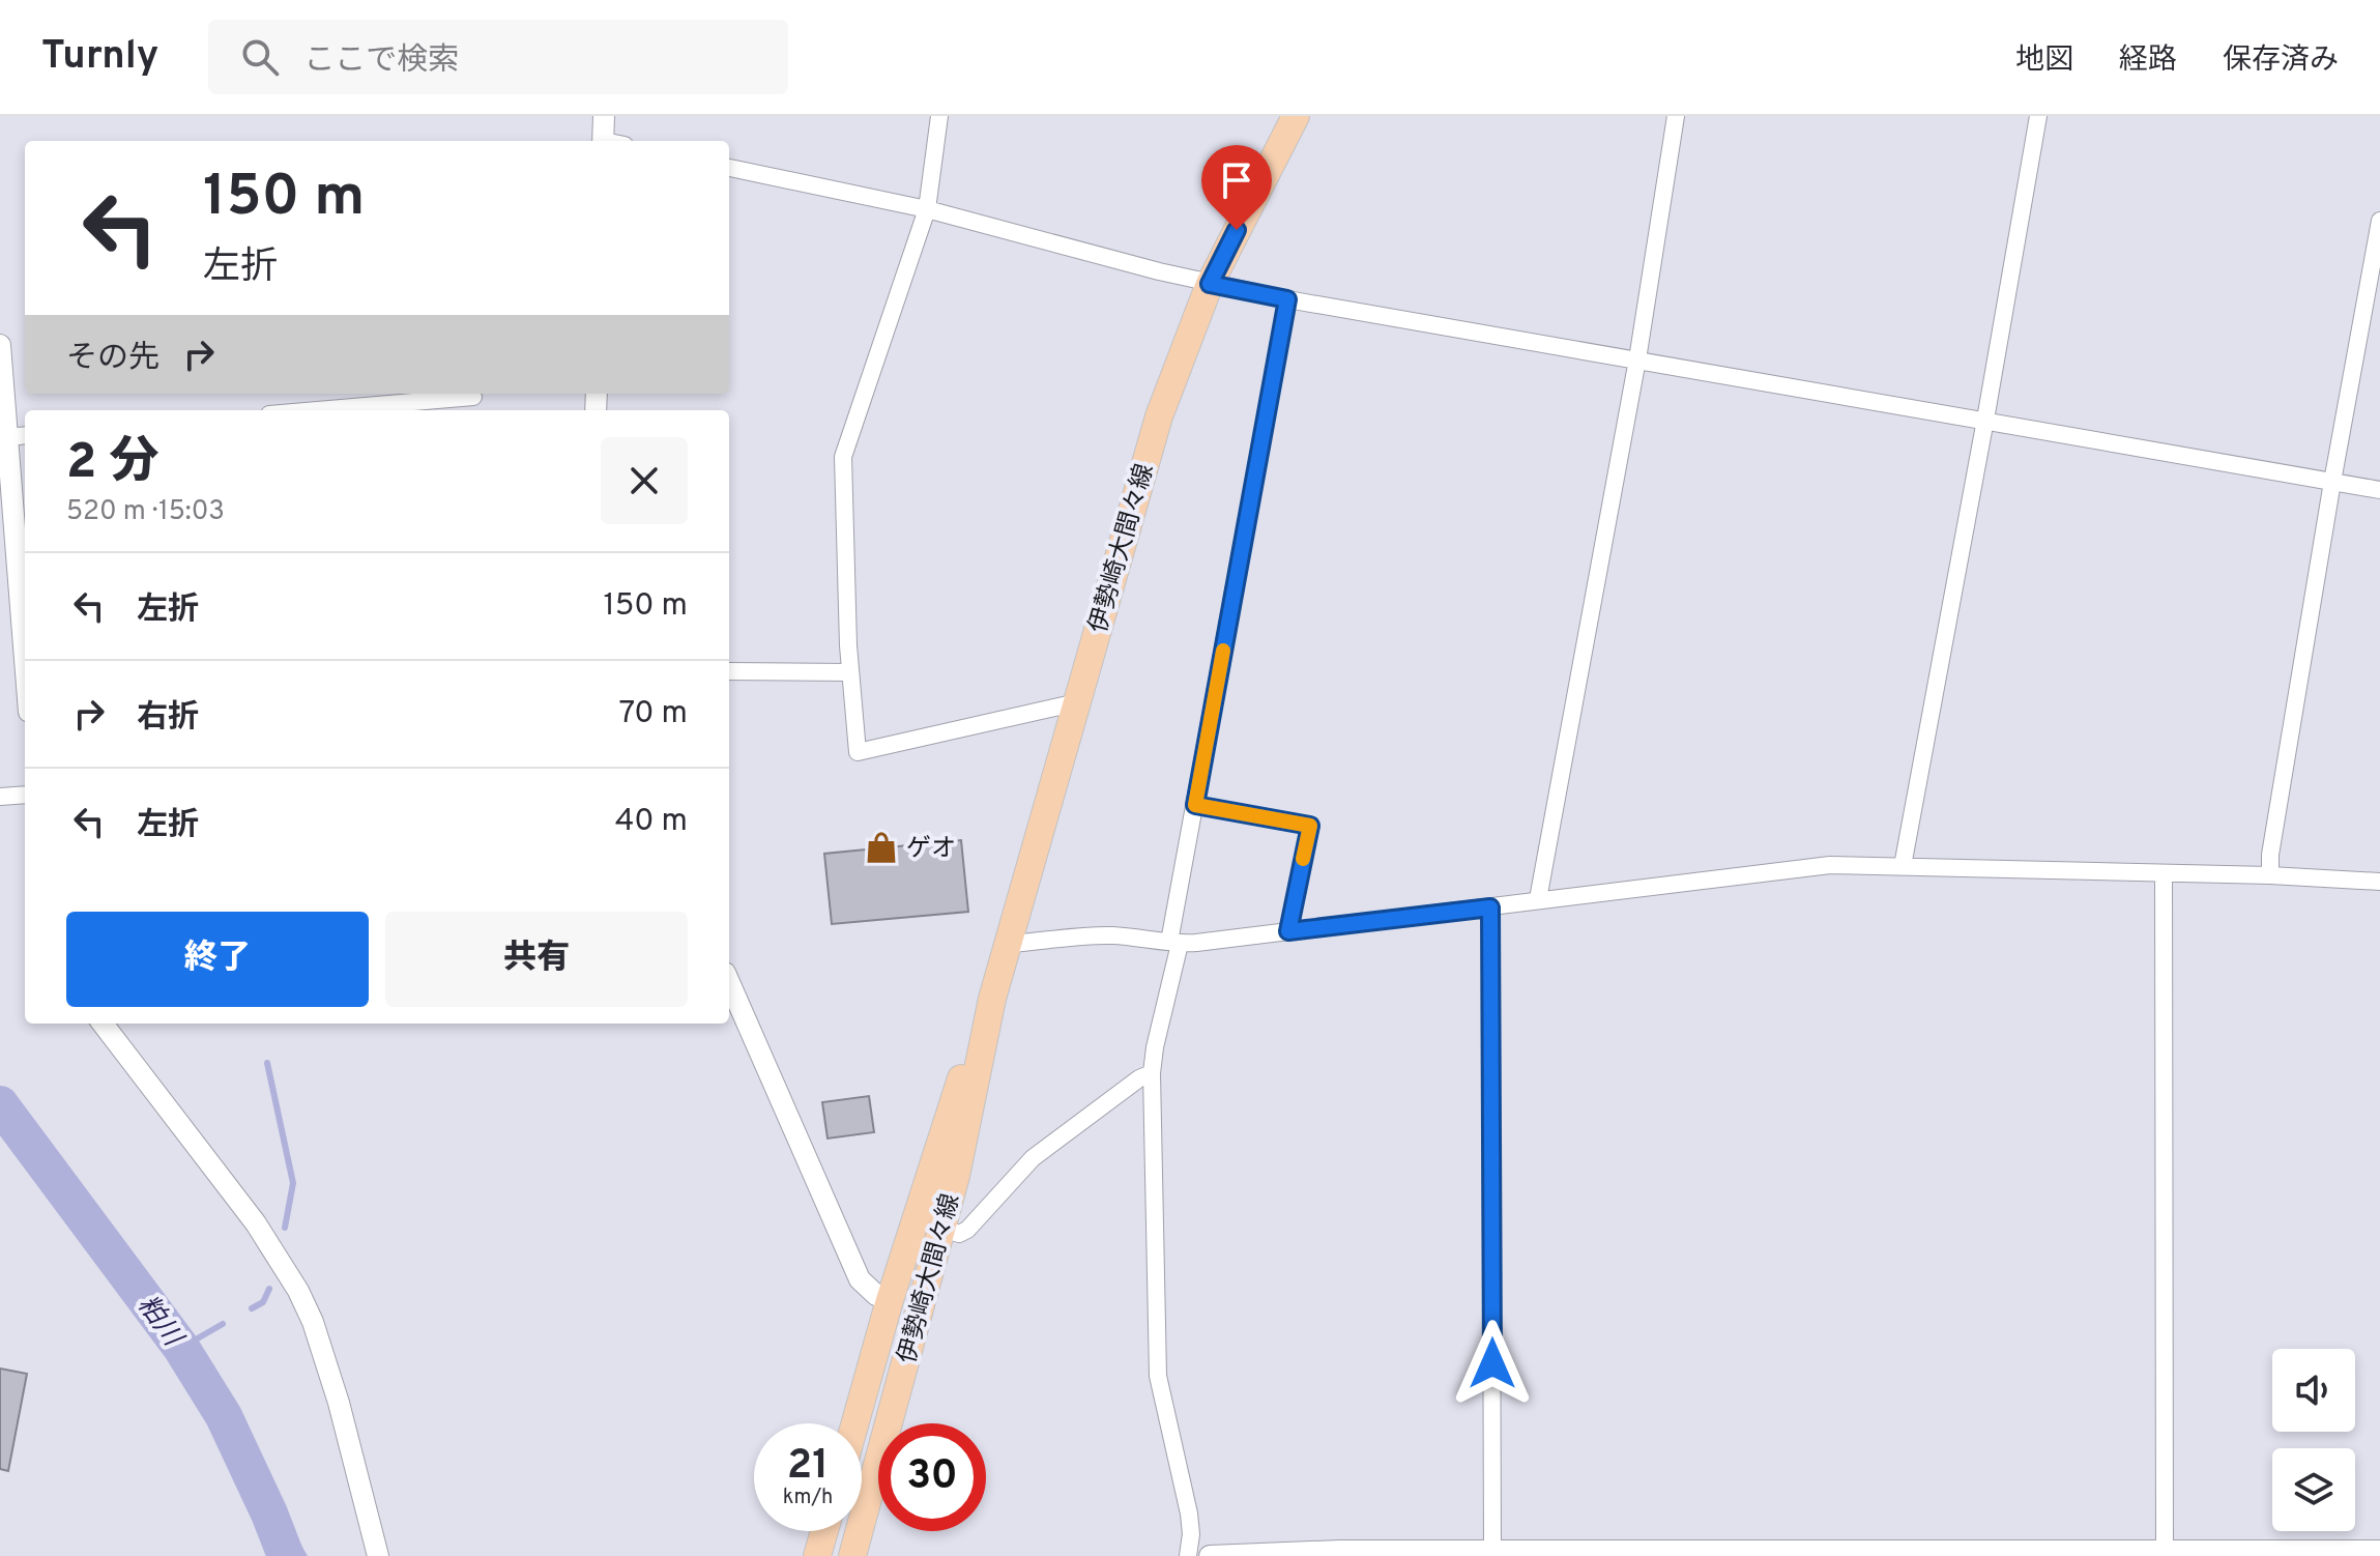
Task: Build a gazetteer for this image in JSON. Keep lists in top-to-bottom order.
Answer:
{
  "streets": {
    "main road": ["伊勢崎大間々線"]
  },
  "water": ["粕川"],
  "places": {
    "shop": ["ゲオ"]
  },
  "page": {
    "header": "Turnly",
    "search": "ここで検索",
    "nav": ["地図", "経路", "保存済み"],
    "turn": ["150 m", "左折"],
    "then": "その先",
    "heading": ["2 分", "520 m · 15:03"],
    "list": [
      {
        "name": "左折",
        "value": "150 m"
      },
      {
        "name": "右折",
        "value": "70 m"
      },
      {
        "name": "左折",
        "value": "40 m"
      }
    ],
    "buttons": ["終了", "共有"],
    "speed": "21 km/h",
    "limit": "30"
  }
}
